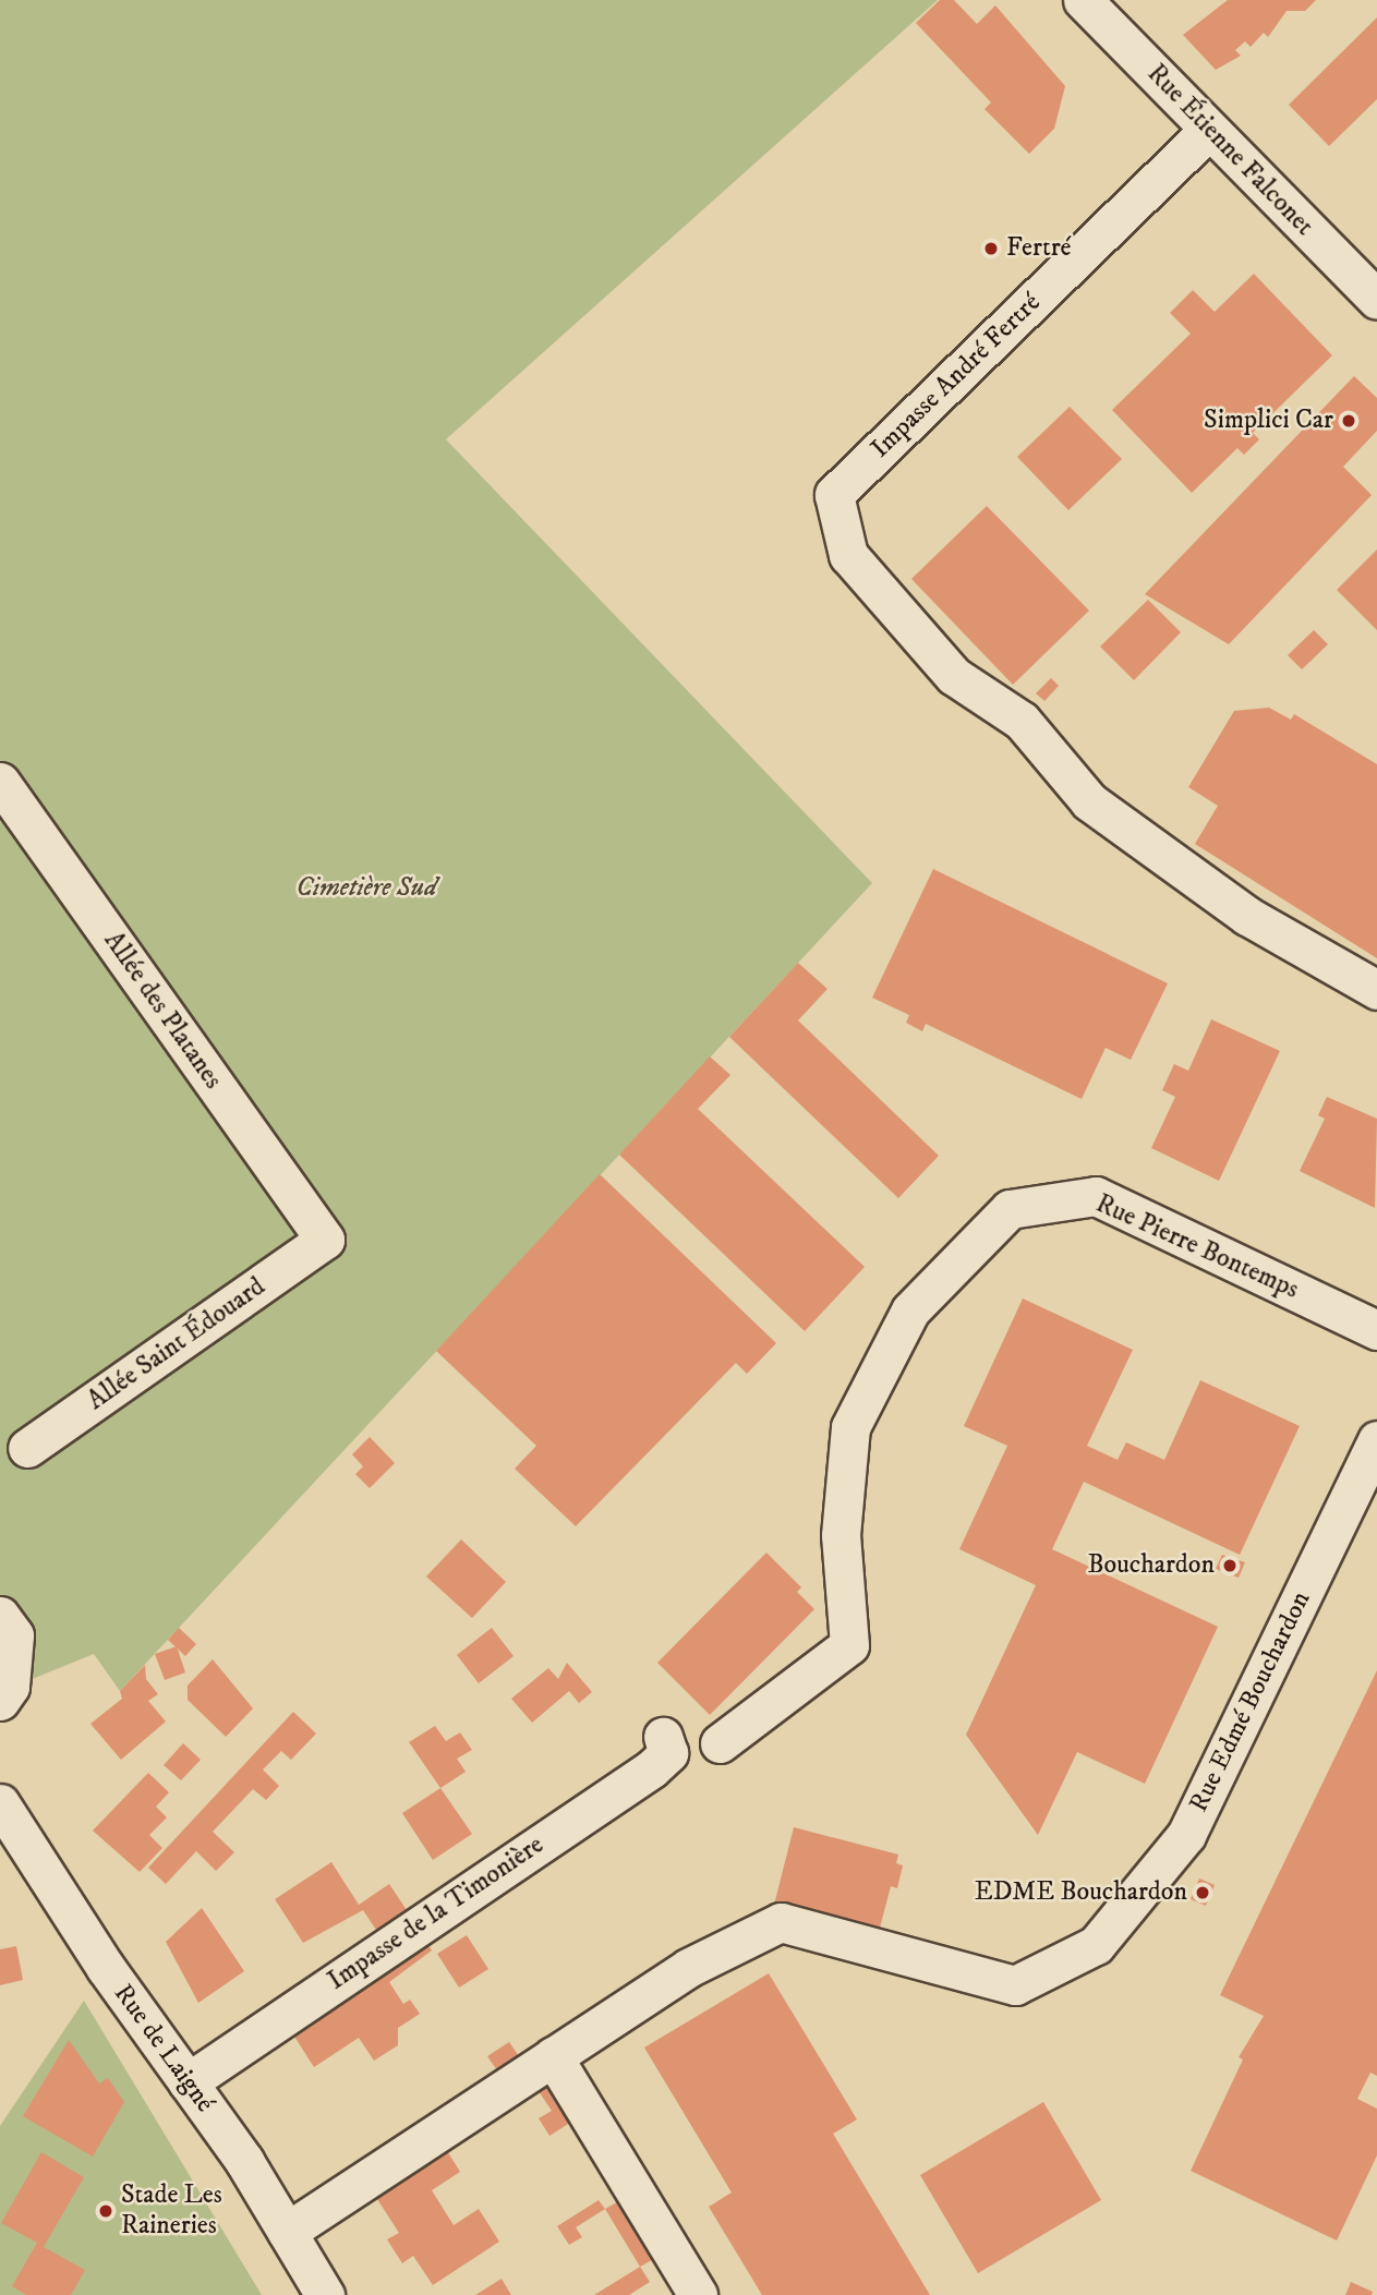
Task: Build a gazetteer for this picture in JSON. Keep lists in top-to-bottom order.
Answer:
{
  "streets": {
    "street": [
      "Rue Étienne Falconet",
      "Impasse André Fertré",
      "Allée des Platanes",
      "Rue Pierre Bontemps",
      "Allée Saint Édouard",
      "Rue Edmé Bouchardon",
      "Impasse de la Timonière",
      "Rue de Laigné"
    ]
  },
  "crossings": [
    ["Rue Étienne Falconet", "Impasse André Fertré"],
    ["Allée des Platanes", "Allée Saint Édouard"],
    ["Impasse de la Timonière", "Rue de Laigné"]
  ],
  "parks": ["Cimetière Sud"],
  "places": [
    "Fertré",
    "Simplici Car",
    "Bouchardon",
    "EDME Bouchardon",
    "Stade Les Raineries"
  ]
}
